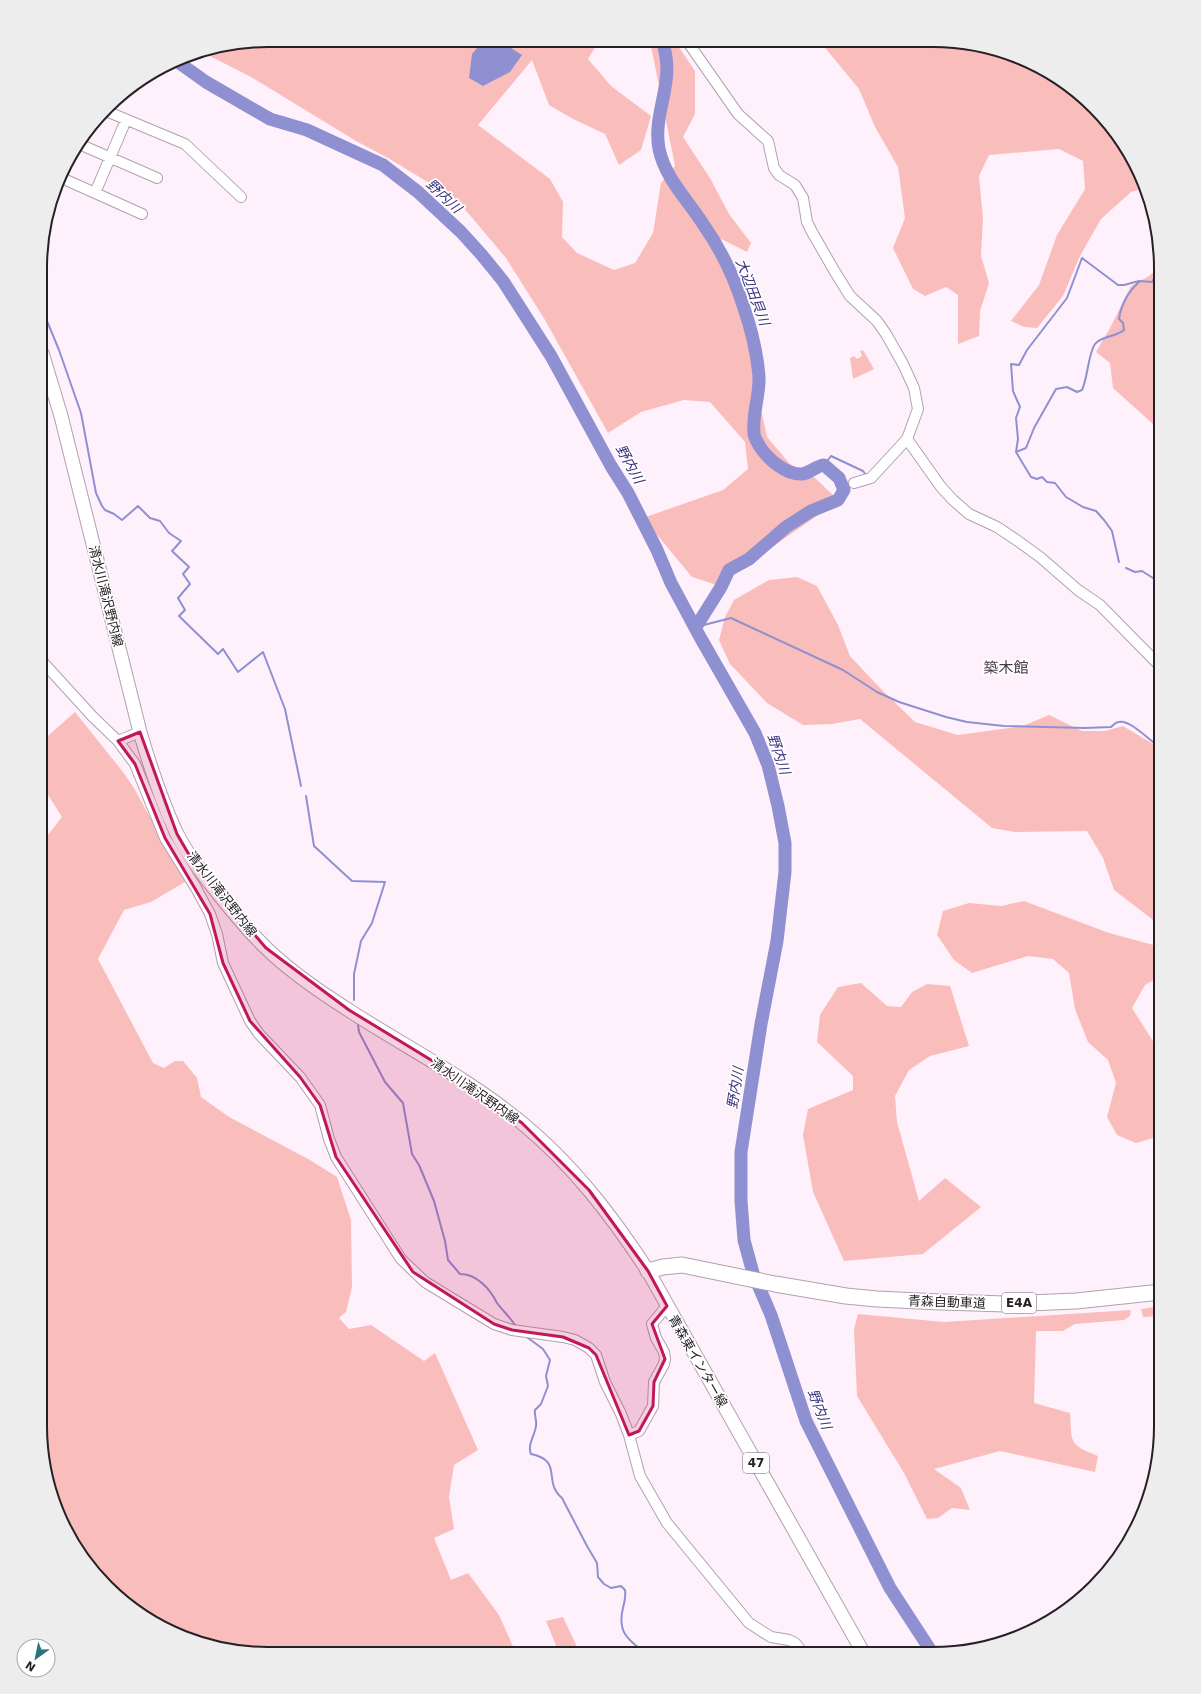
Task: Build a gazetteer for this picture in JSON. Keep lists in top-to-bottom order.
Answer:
{
  "streets": {
    "highway": ["青森自動車道", "E4A"],
    "main road": ["清水川滝沢野内線", "青森東インター線", "47"]
  },
  "crossings": [
    ["清水川滝沢野内線", "青森自動車道"],
    ["清水川滝沢野内線", "青森東インター線"],
    ["青森自動車道", "青森東インター線"]
  ],
  "districts": ["築木館"],
  "water": ["野内川", "大辺田貝川"],
  "north": "bottom left"
}
